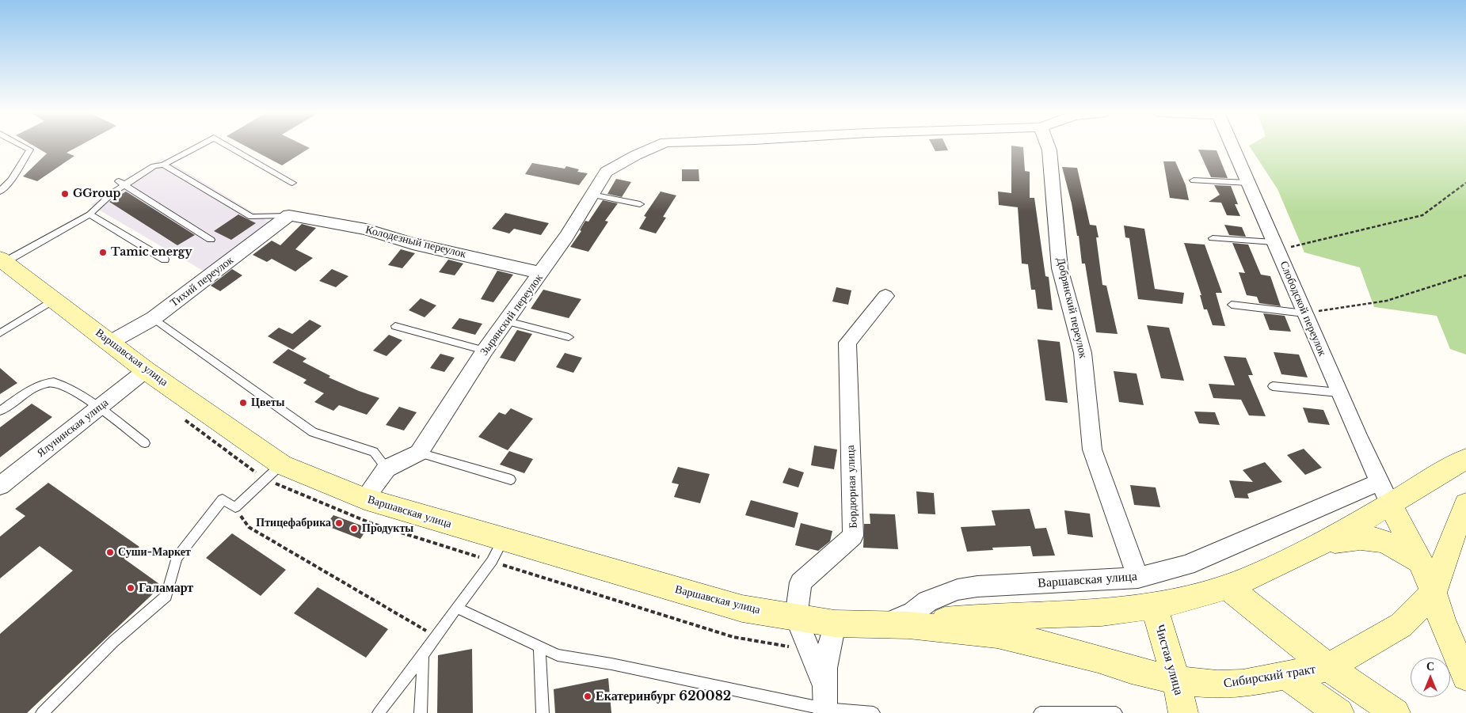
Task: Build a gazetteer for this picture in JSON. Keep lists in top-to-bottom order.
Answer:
{
  "streets": {
    "main road": ["Варшавская улица", "Чистая улица", "Сибирский тракт"],
    "street": [
      "Колодезный переулок",
      "Тихий переулок",
      "Добрянский переулок",
      "Слободской переулок",
      "Зырянский переулок",
      "Ялунинская улица",
      "Бордюрная улица"
    ]
  },
  "crossings": [
    ["Колодезный переулок", "Тихий переулок"],
    ["Колодезный переулок", "Зырянский переулок"],
    ["Тихий переулок", "Варшавская улица"],
    ["Добрянский переулок", "Варшавская улица"],
    ["Слободской переулок", "Варшавская улица"],
    ["Варшавская улица", "Ялунинская улица"],
    ["Варшавская улица", "Бордюрная улица"],
    ["Варшавская улица", "Чистая улица"],
    ["Варшавская улица", "Сибирский тракт"],
    ["Чистая улица", "Сибирский тракт"]
  ],
  "places": [
    "GGroup",
    "Tamic energy",
    "Цветы",
    "Птицефабрика",
    "Продукты",
    "Суши-Маркет",
    "Галамарт",
    "Екатеринбург 620082"
  ],
  "north": "top"
}
